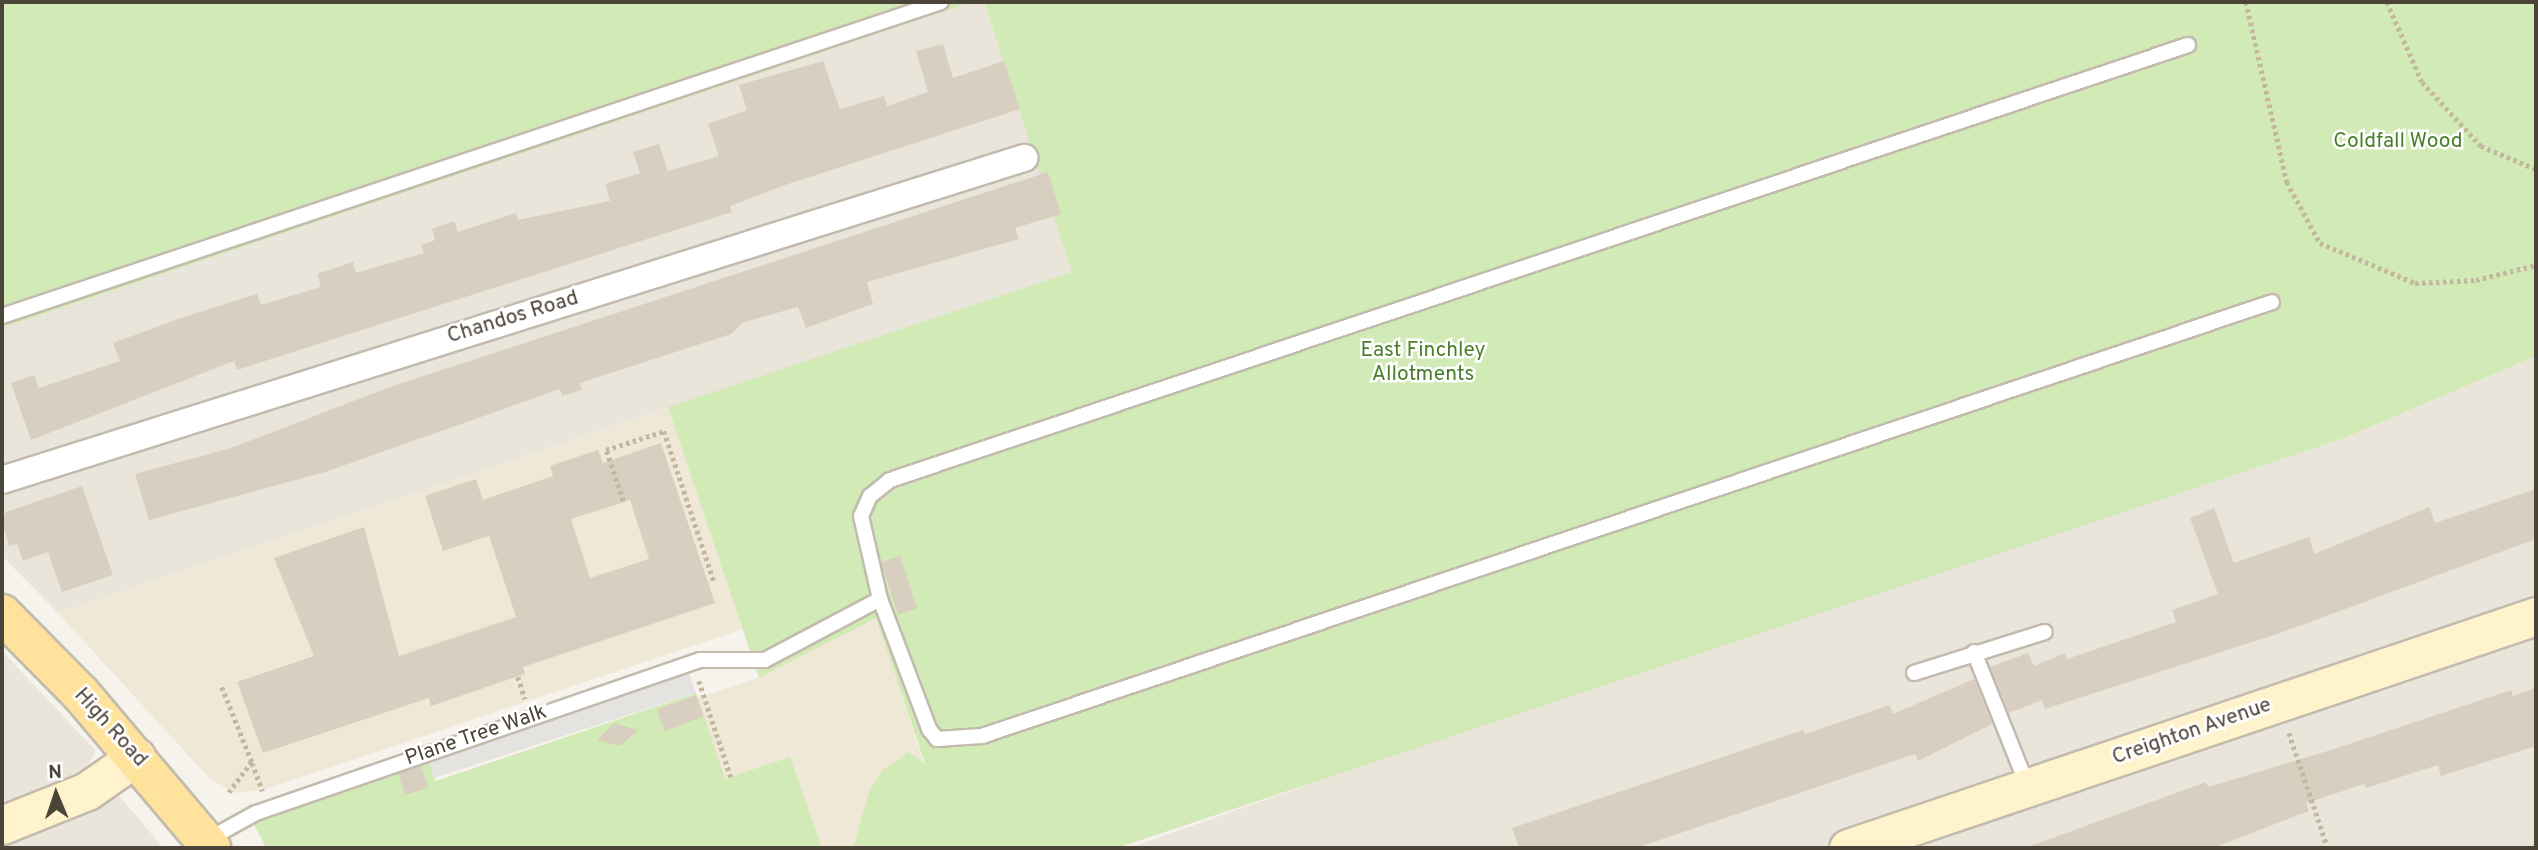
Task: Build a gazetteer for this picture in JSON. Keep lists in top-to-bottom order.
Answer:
{
  "streets": {
    "main road": ["High Road"],
    "street": ["Chandos Road", "Creighton Avenue"],
    "lane": ["Plane Tree Walk"]
  },
  "crossings": [
    ["High Road", "Plane Tree Walk"]
  ],
  "parks": ["Coldfall Wood", "East Finchley Allotments"],
  "north": "top"
}
